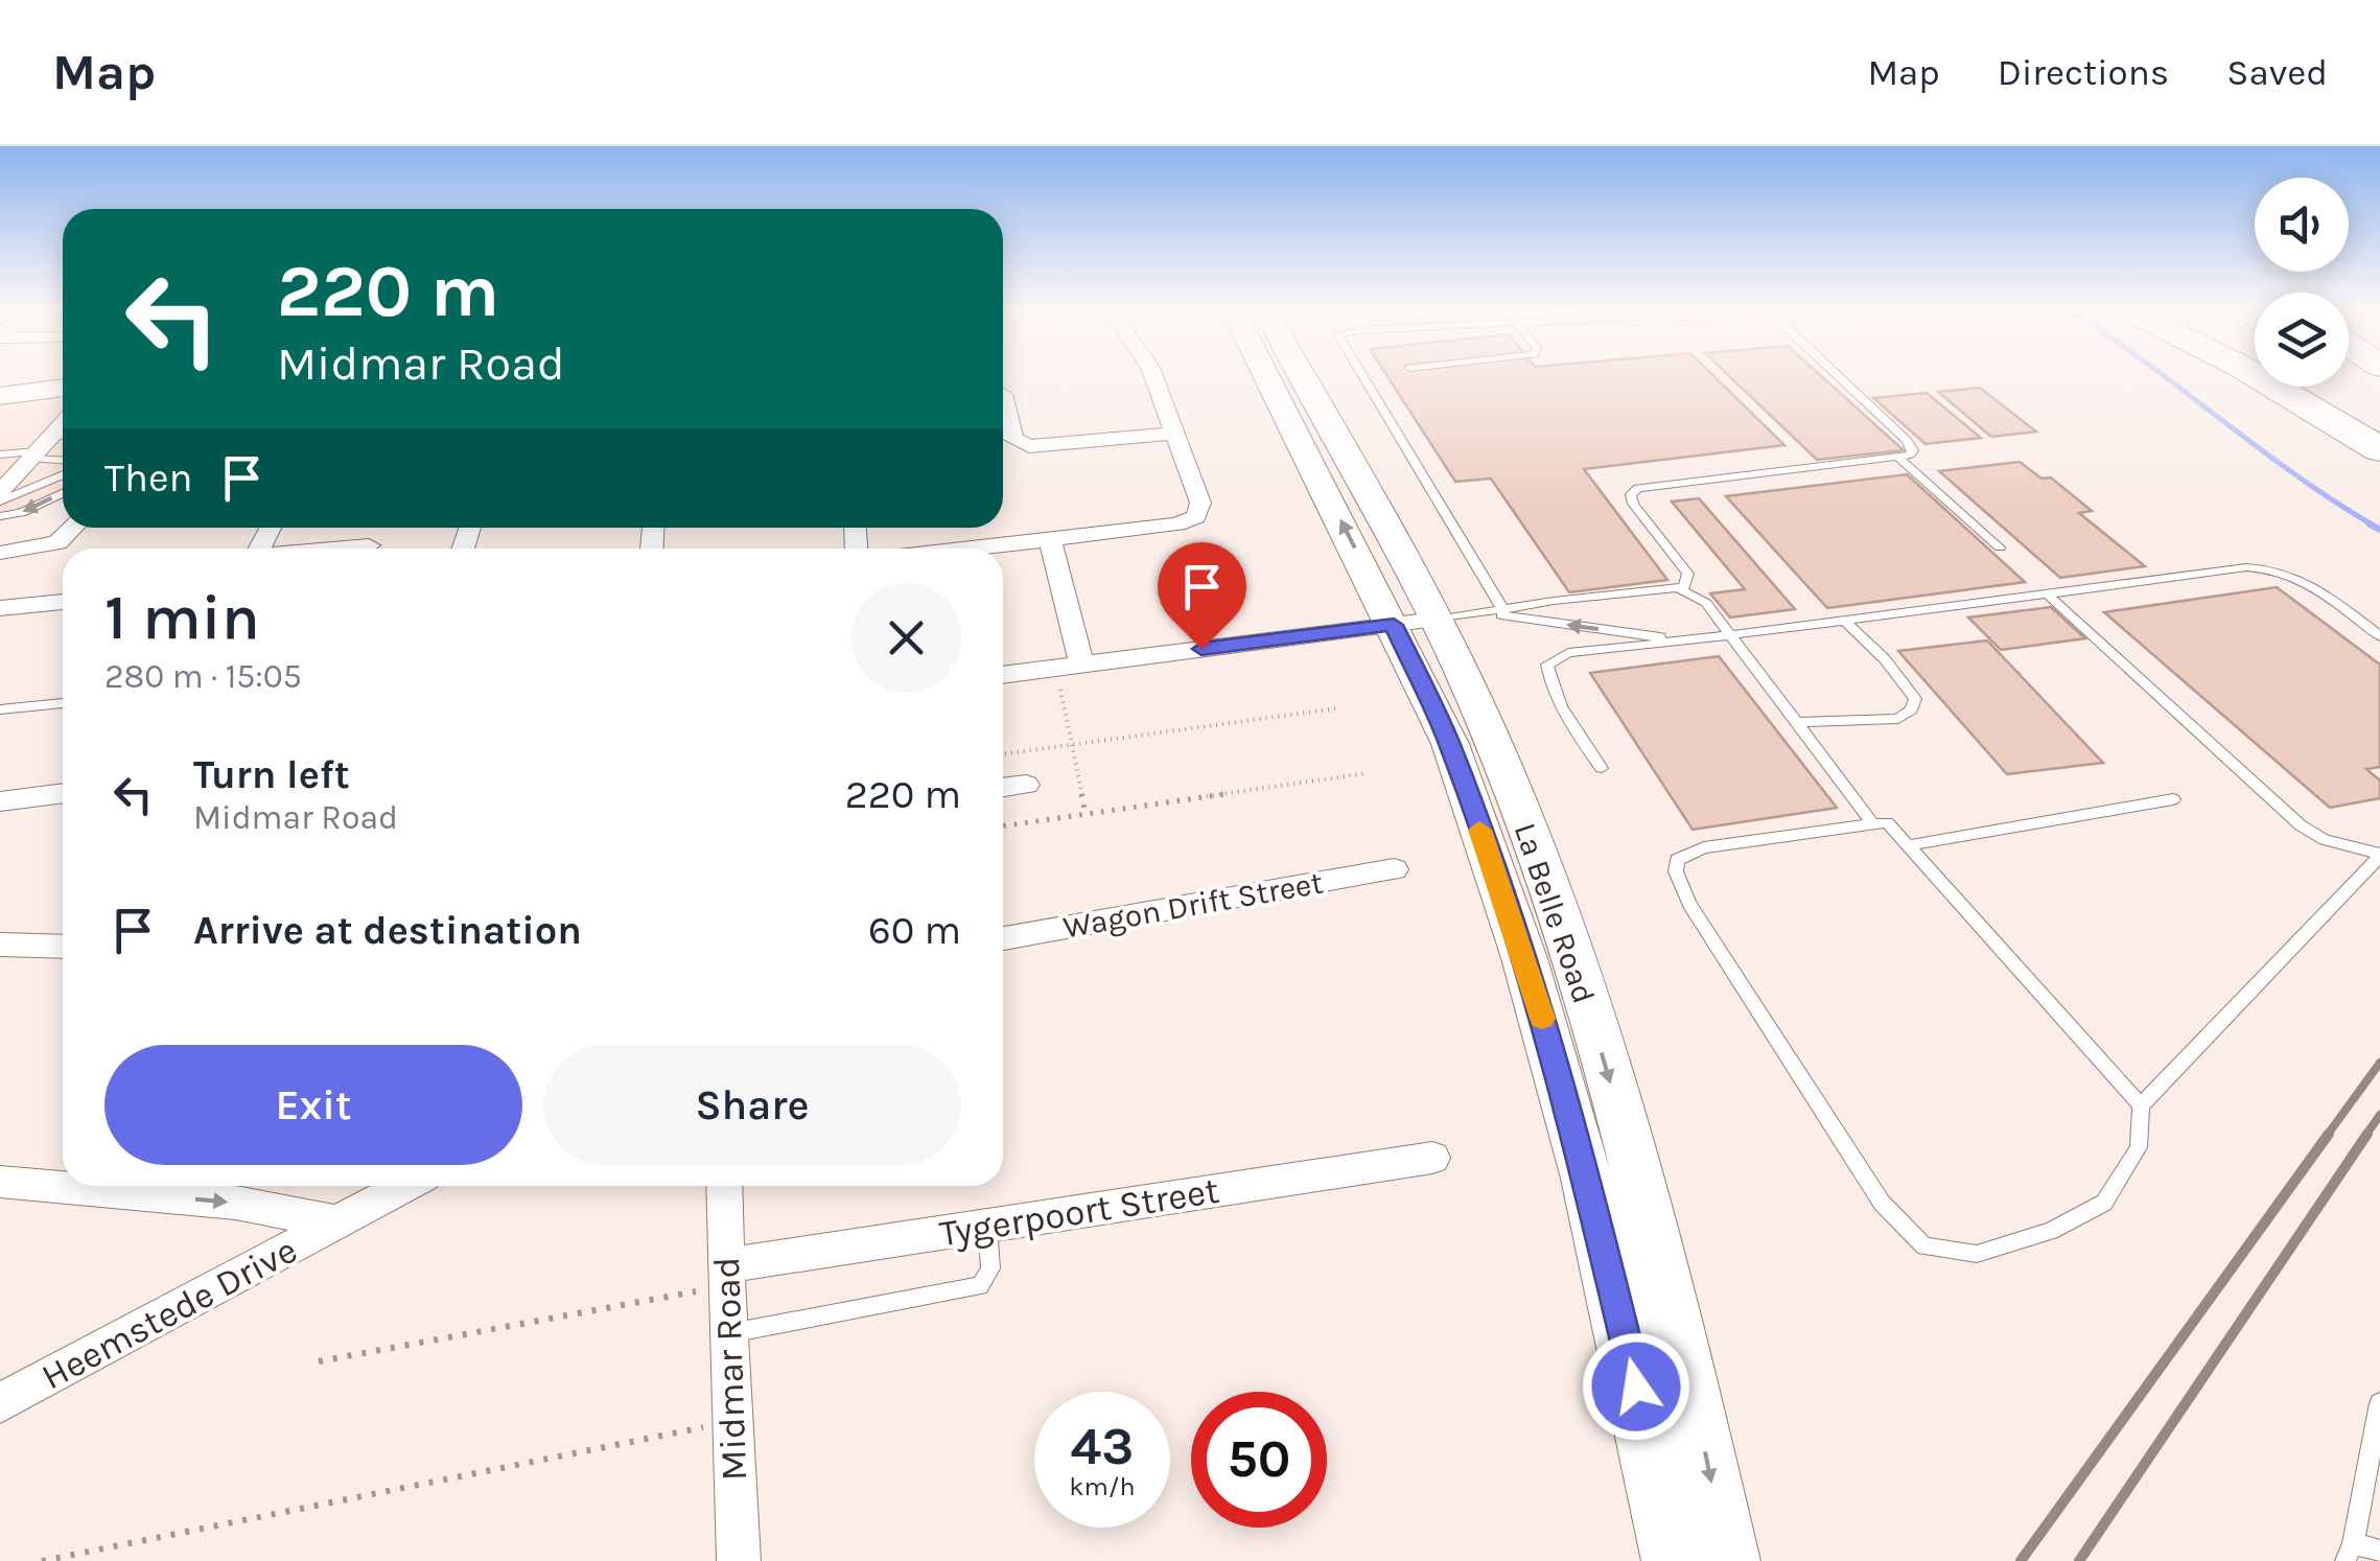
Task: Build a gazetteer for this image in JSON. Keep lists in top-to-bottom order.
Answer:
{
  "streets": {
    "main road": ["La Belle Road"],
    "street": [
      "Wagon Drift Street",
      "Tygerpoort Street",
      "Heemstede Drive",
      "Midmar Road"
    ]
  },
  "crossings": [
    ["Tygerpoort Street", "Midmar Road"]
  ],
  "one_way": ["Heemstede Drive"],
  "page": {
    "header": "Map",
    "nav": ["Map", "Directions", "Saved"],
    "turn": ["220 m", "Midmar Road"],
    "then": "Then",
    "heading": ["1 min", "280 m · 15:05"],
    "list": [
      {
        "name": "Turn left",
        "note": "Midmar Road",
        "value": "220 m"
      },
      {
        "name": "Arrive at destination",
        "value": "60 m"
      }
    ],
    "buttons": ["Exit", "Share"],
    "speed": "43 km/h",
    "limit": "50"
  }
}
